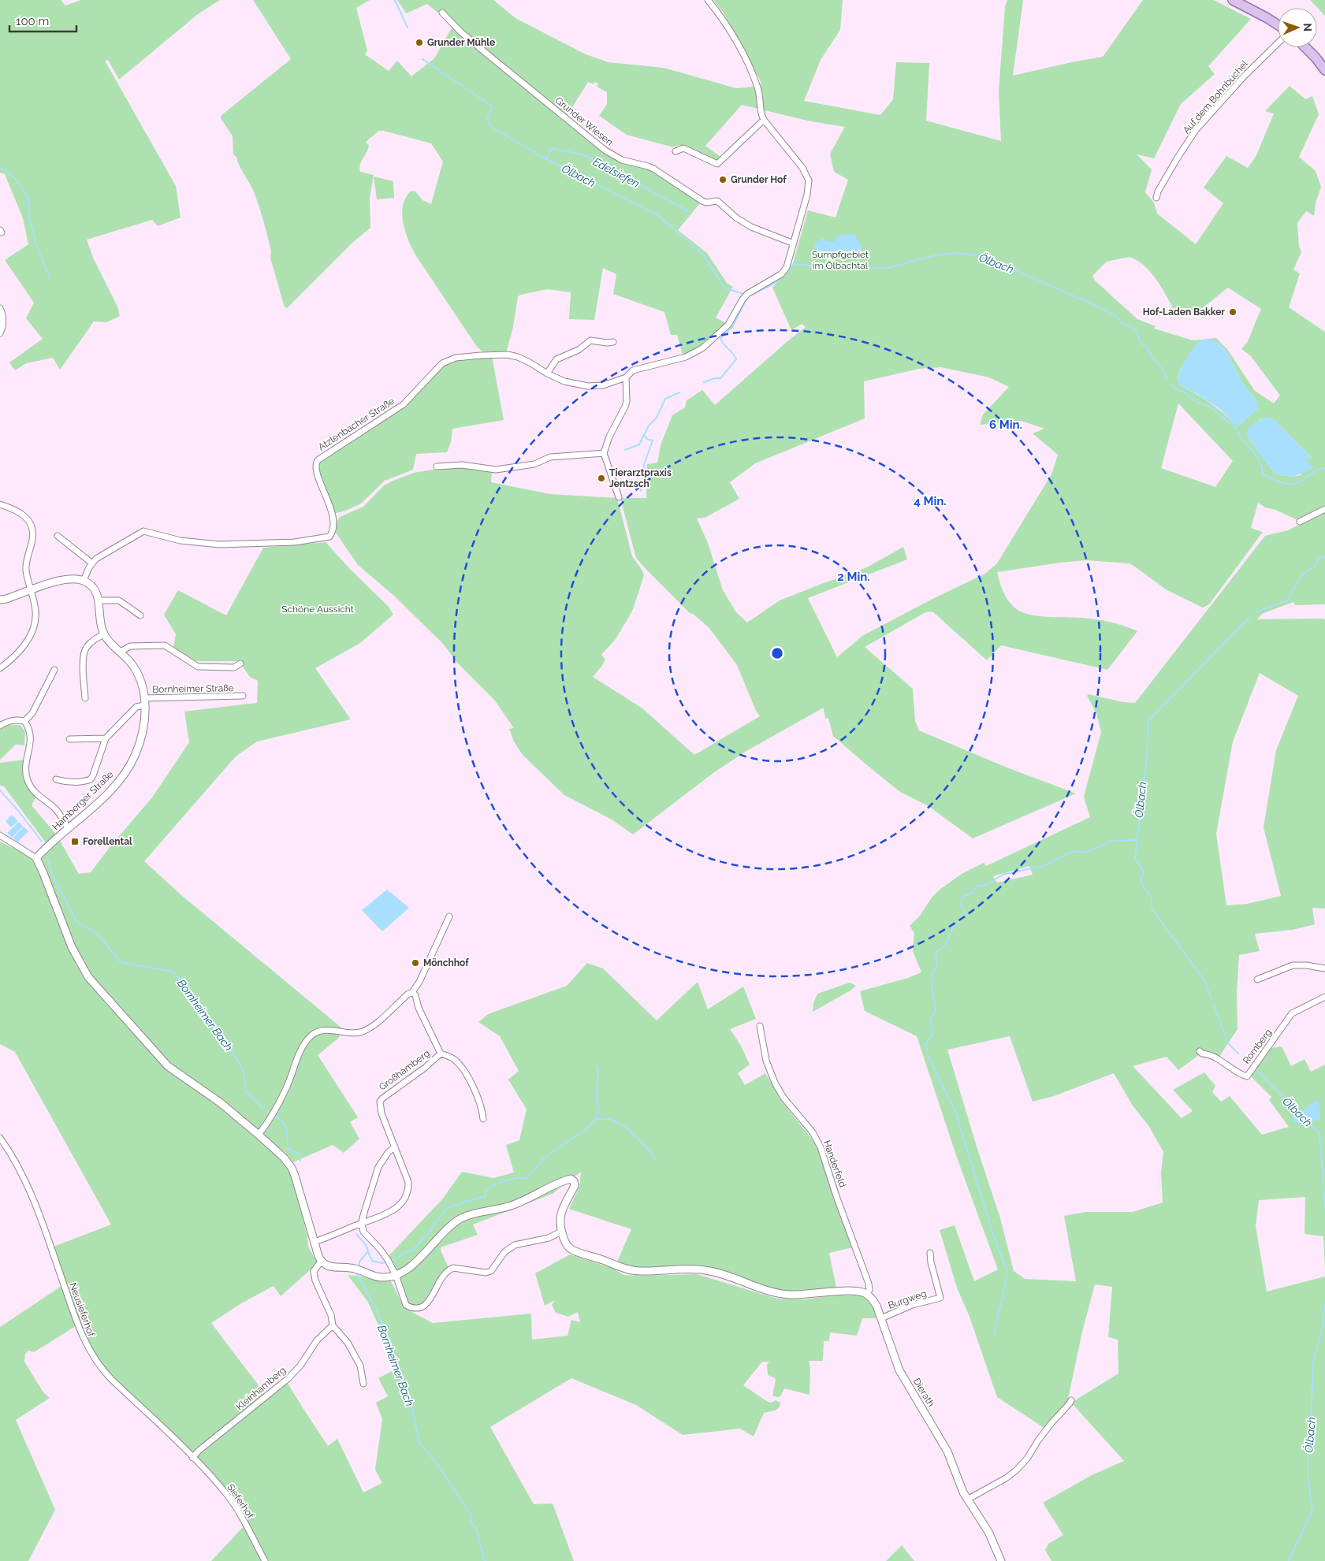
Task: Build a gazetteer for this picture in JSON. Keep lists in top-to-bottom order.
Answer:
{
  "streets": {
    "street": [
      "Auf dem Bohnbüchel",
      "Grunder Wiesen",
      "Atzlenbacher Straße",
      "Bornheimer Straße",
      "Hamberger Straße",
      "Romberg",
      "Großhamberg",
      "Handerfeld",
      "Burgweg",
      "Neusieferhof",
      "Kleinhamberg",
      "Dierath",
      "Sieferhof"
    ]
  },
  "crossings": [
    ["Grunder Wiesen", "Atzlenbacher Straße"],
    ["Bornheimer Straße", "Hamberger Straße"],
    ["Handerfeld", "Dierath"],
    ["Burgweg", "Dierath"],
    ["Neusieferhof", "Kleinhamberg"],
    ["Neusieferhof", "Sieferhof"],
    ["Kleinhamberg", "Sieferhof"]
  ],
  "water": ["Edelsiefen", "Ölbach", "Bornheimer Bach"],
  "parks": ["Sumpfgebiet im Ölbachtal", "Schöne Aussicht"],
  "places": {
    "other": [
      "Grunder Mühle",
      "Grunder Hof",
      "Hof-Laden Bakker",
      "Tierarztpraxis Jentzsch",
      "Mönchhof"
    ],
    "transit": ["Forellental"]
  },
  "scale_bar": "100 m",
  "north": "right",
  "rings": ["6 Min.", "4 Min.", "2 Min."]
}
